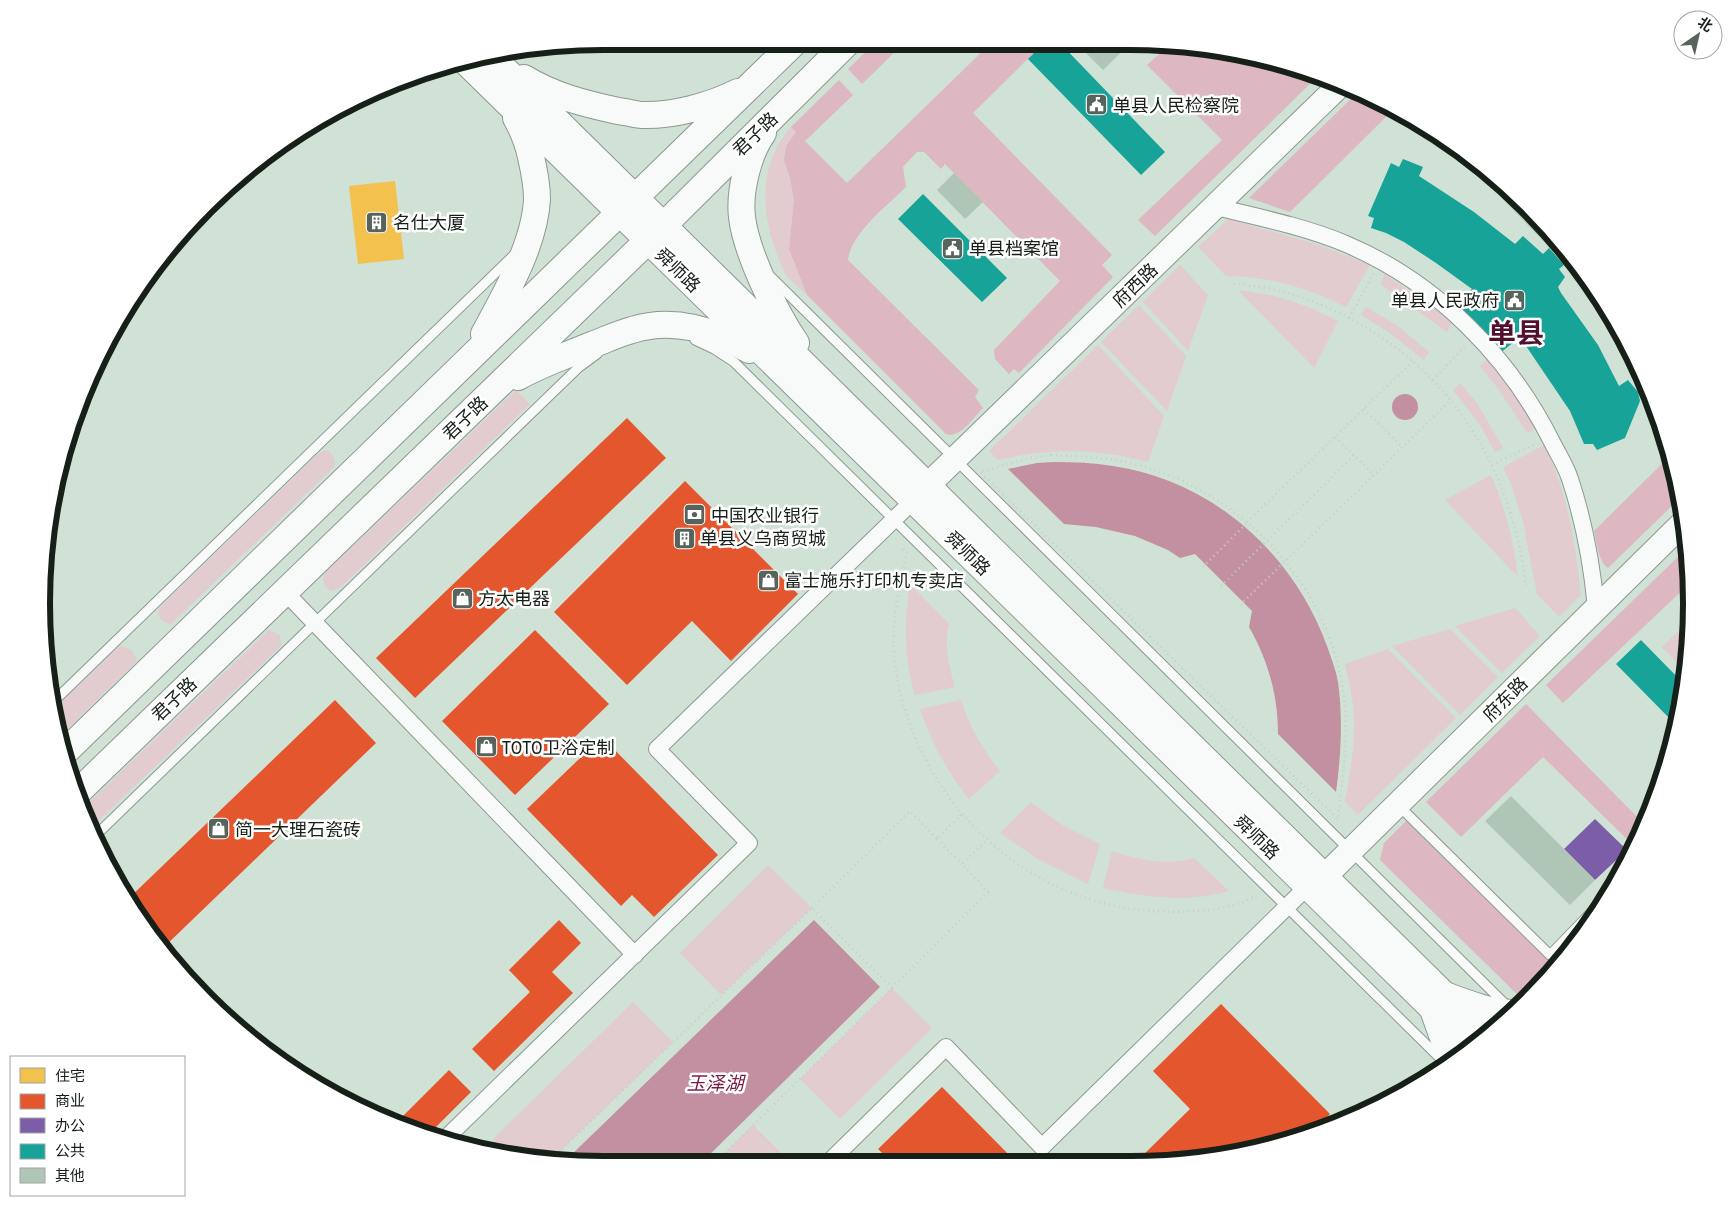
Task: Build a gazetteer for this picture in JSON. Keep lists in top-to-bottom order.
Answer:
{
  "streets": {
    "main road": ["君子路", "舜师路"],
    "street": ["府西路", "府东路"]
  },
  "crossings": [
    ["君子路", "舜师路"],
    ["舜师路", "府西路"],
    ["舜师路", "府东路"]
  ],
  "districts": ["单县"],
  "water": ["玉泽湖"],
  "places": {
    "public building": ["单县人民检察院", "单县档案馆", "单县人民政府"],
    "building": ["名仕大厦", "单县义乌商贸城"],
    "bank": ["中国农业银行"],
    "shop": [
      "富士施乐打印机专卖店",
      "方太电器",
      "TOTO卫浴定制",
      "简一大理石瓷砖"
    ]
  },
  "legend": [
    "住宅",
    "商业",
    "办公",
    "公共",
    "其他"
  ],
  "north": "top right"
}
